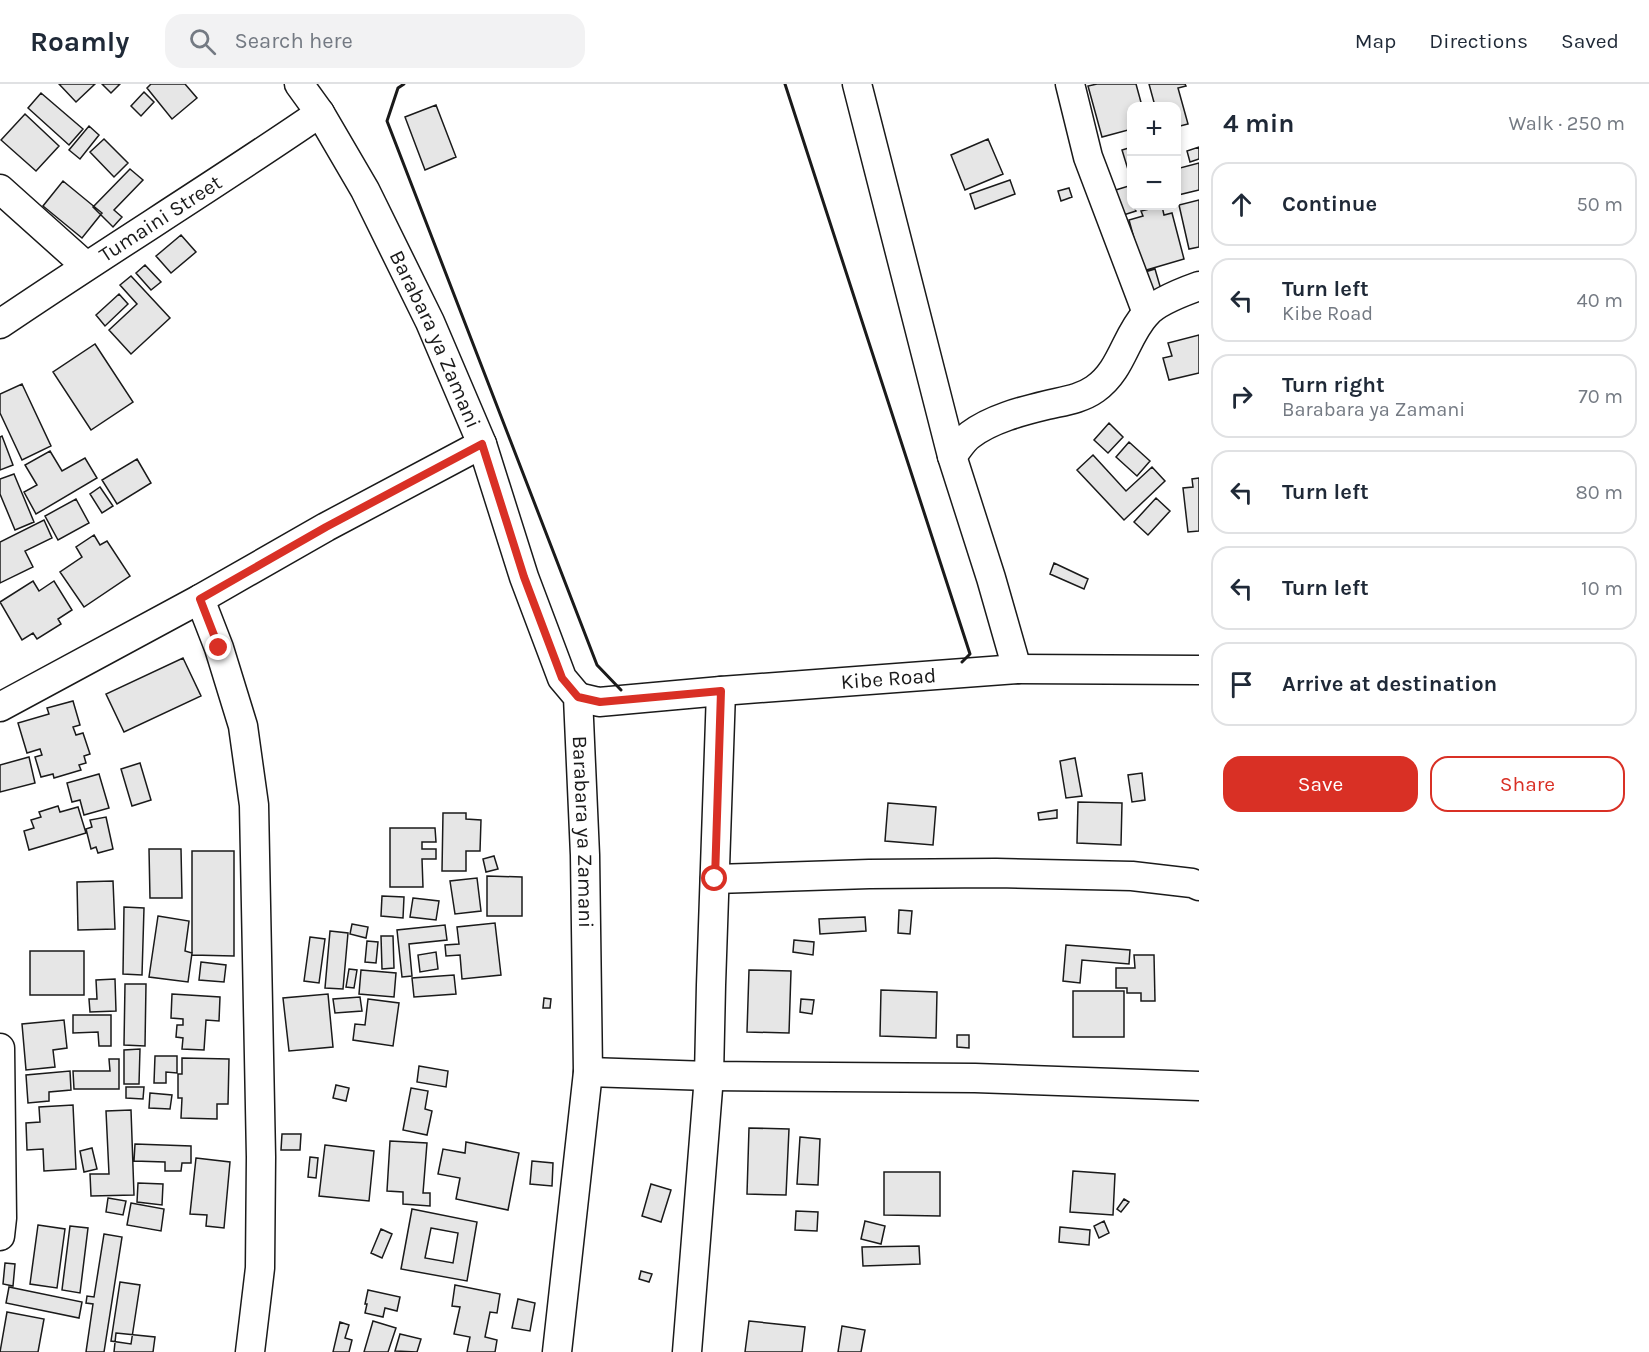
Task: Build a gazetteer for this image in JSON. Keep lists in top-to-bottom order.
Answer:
{
  "streets": {
    "street": ["Tumaini Street", "Barabara ya Zamani", "Kibe Road"]
  },
  "crossings": [
    ["Tumaini Street", "Barabara ya Zamani"],
    ["Barabara ya Zamani", "Kibe Road"]
  ],
  "page": {
    "header": "Roamly",
    "search": "Search here",
    "nav": ["Map", "Directions", "Saved"],
    "heading": ["4 min", "Walk · 250 m"],
    "map_buttons": ["+", "−"],
    "list": [
      ["Continue", "50 m"],
      ["Turn left", "Kibe Road", "40 m"],
      ["Turn right", "Barabara ya Zamani", "70 m"],
      ["Turn left", "80 m"],
      ["Turn left", "10 m"],
      "Arrive at destination"
    ],
    "buttons": ["Save", "Share"]
  }
}
